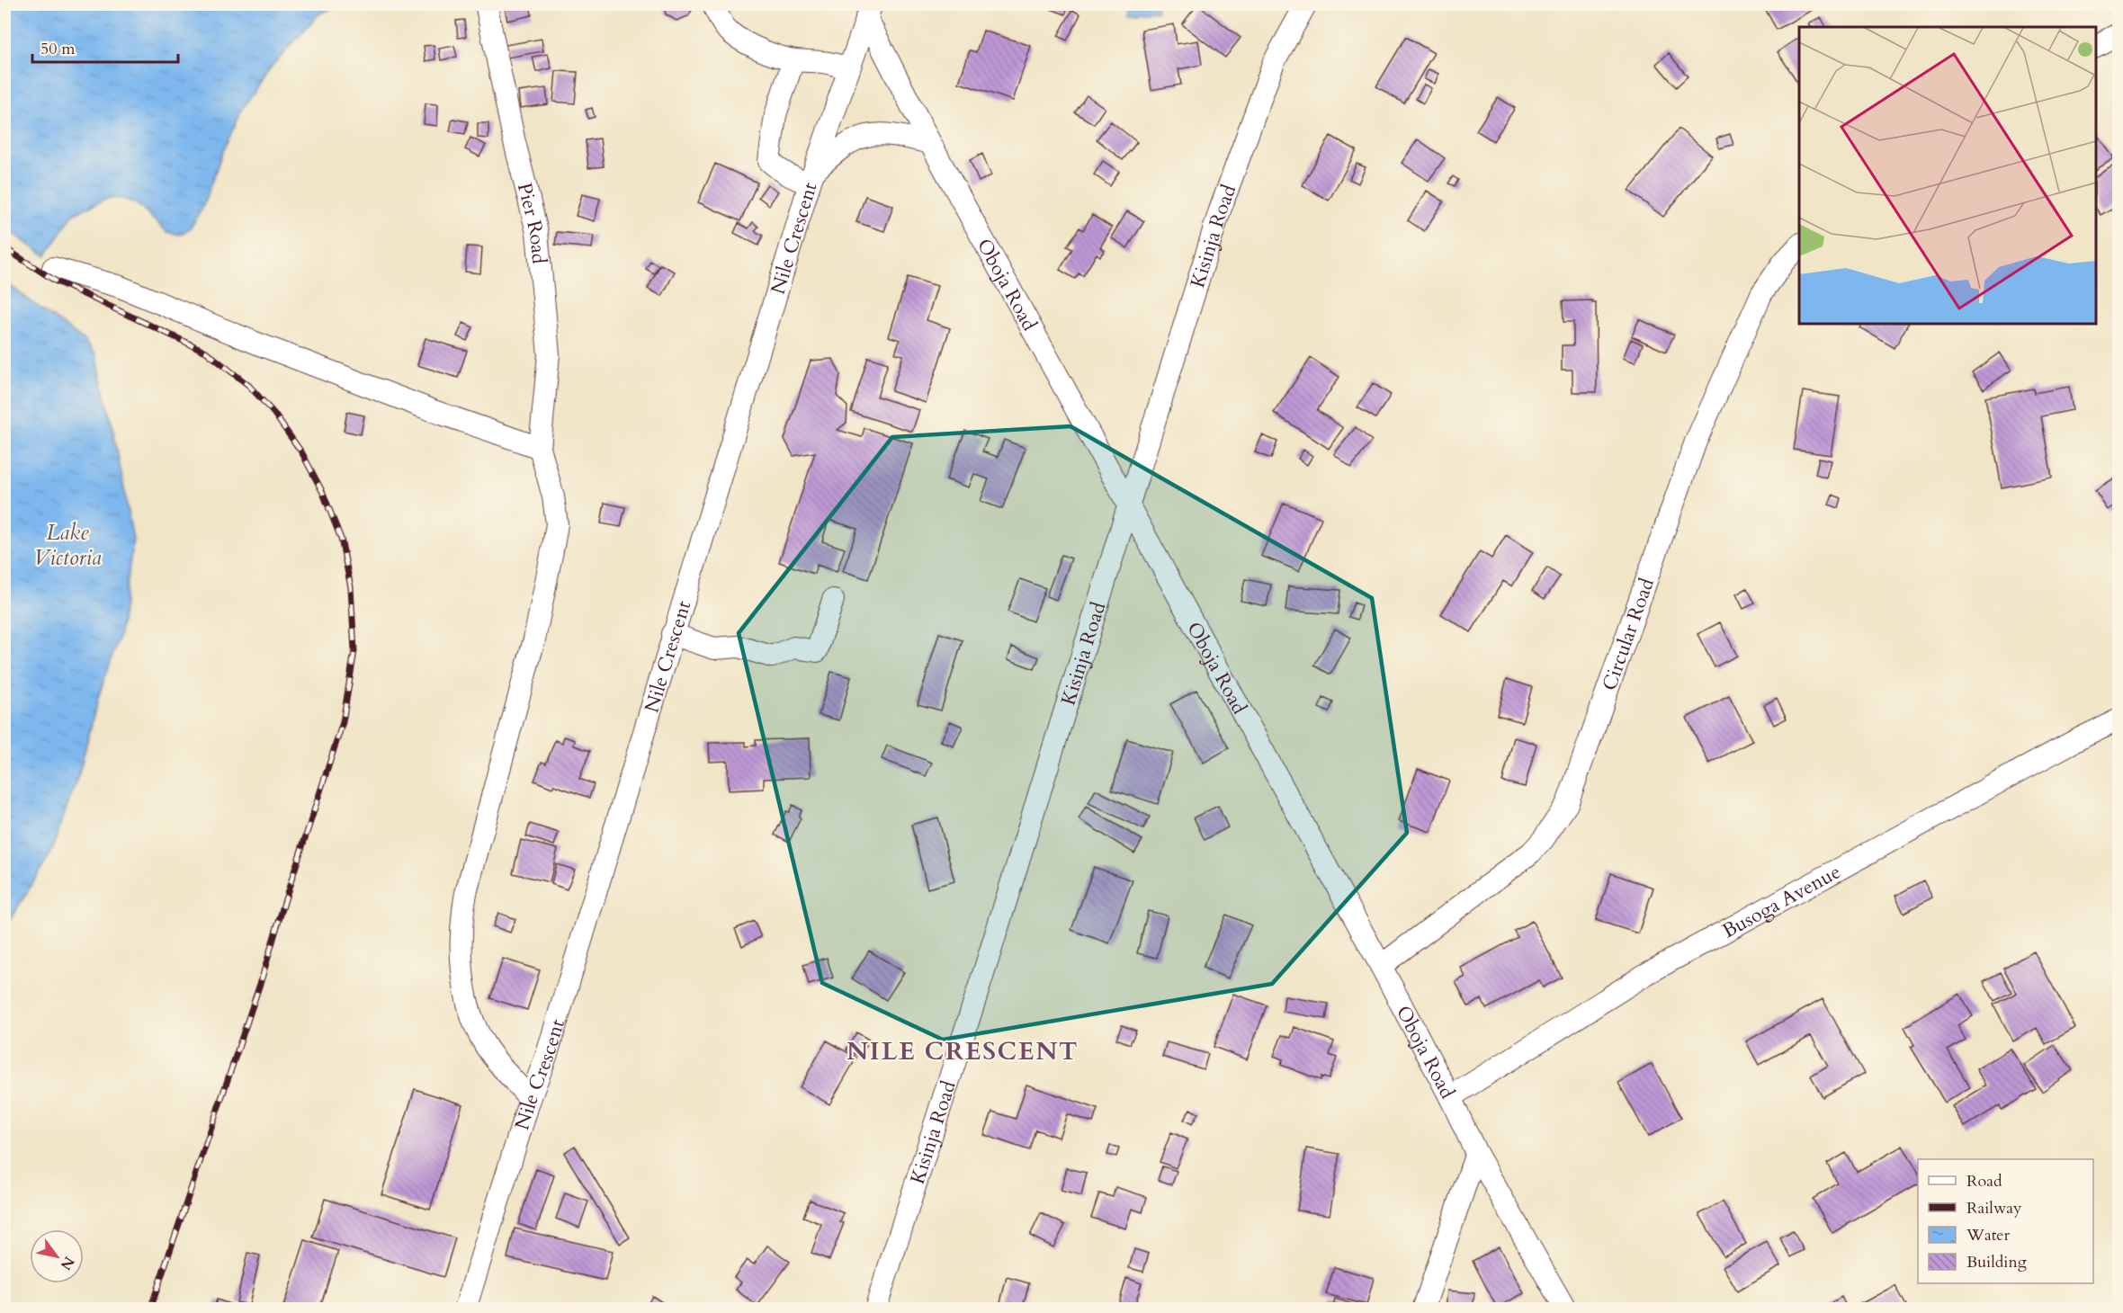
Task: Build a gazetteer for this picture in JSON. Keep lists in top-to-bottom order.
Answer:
{
  "streets": {
    "street": [
      "Pier Road",
      "Kisinja Road",
      "Nile Crescent",
      "Oboja Road",
      "Circular Road",
      "Busoga Avenue"
    ]
  },
  "crossings": [
    ["Kisinja Road", "Oboja Road"],
    ["Nile Crescent", "Oboja Road"],
    ["Oboja Road", "Circular Road"],
    ["Oboja Road", "Busoga Avenue"]
  ],
  "districts": ["NILE CRESCENT"],
  "water": ["Lake Victoria"],
  "legend": [
    "Road",
    "Railway",
    "Water",
    "Building"
  ],
  "scale_bar": "50 m",
  "north": "bottom right"
}
